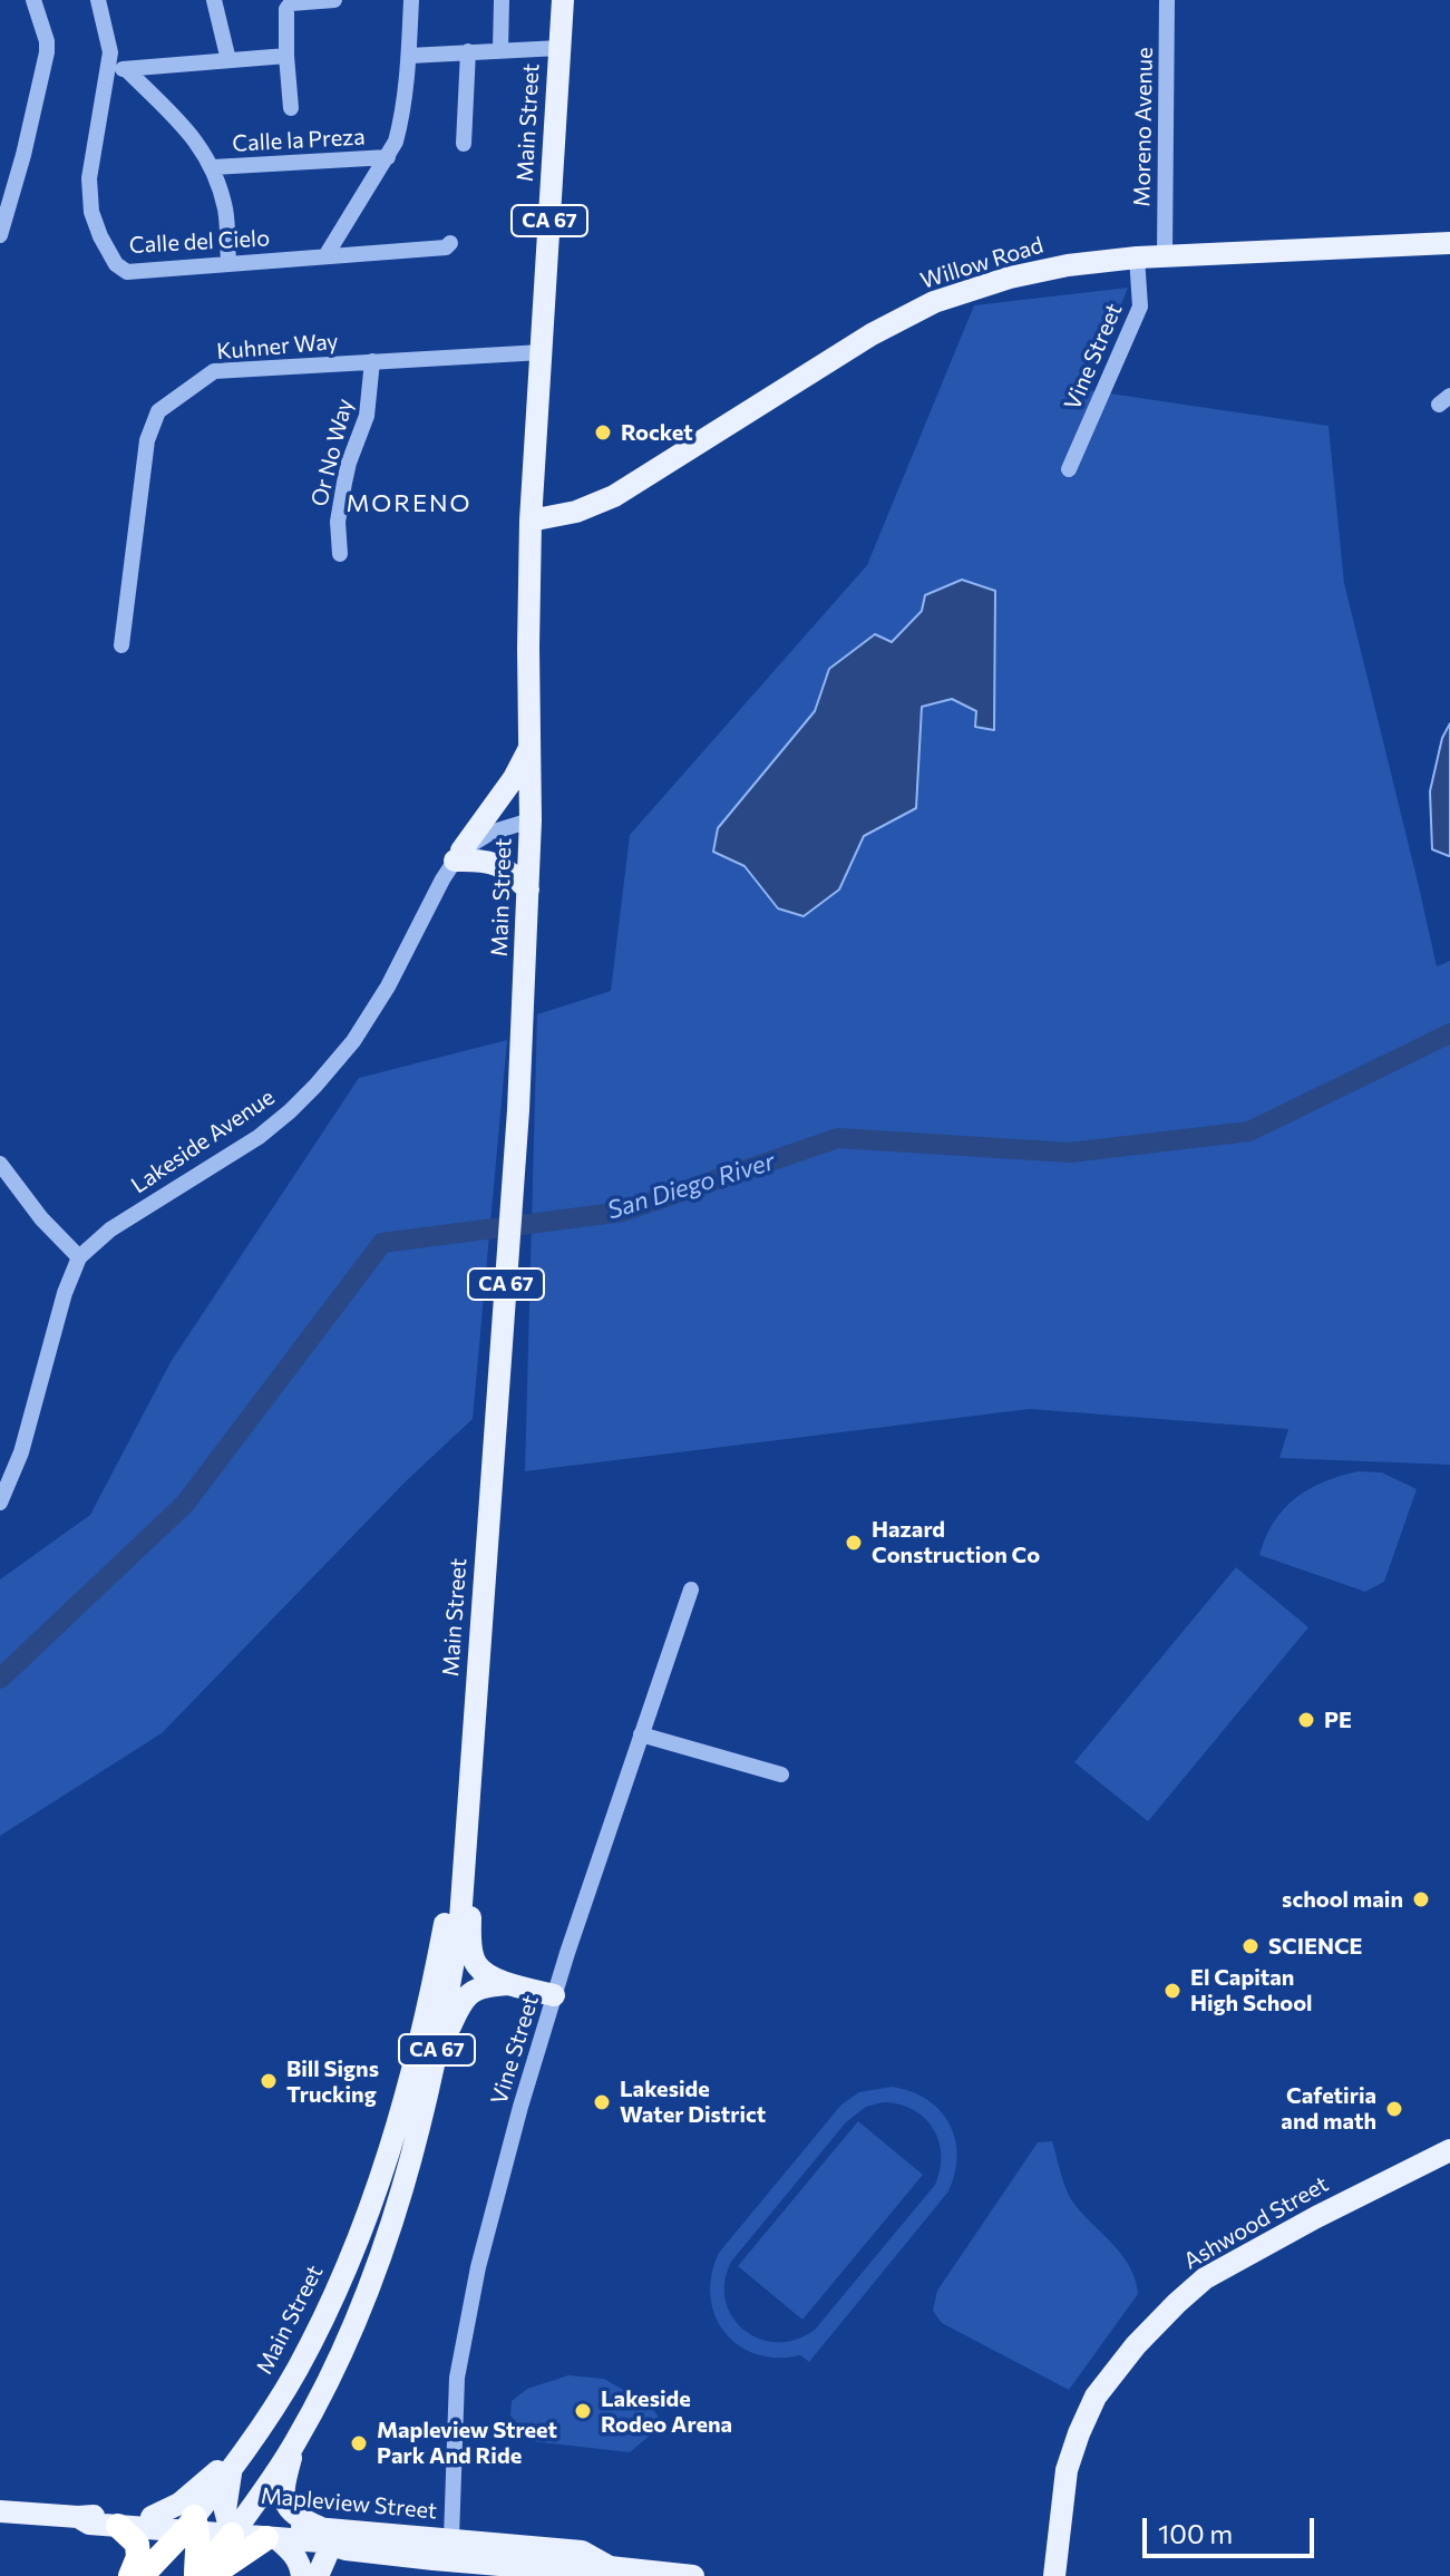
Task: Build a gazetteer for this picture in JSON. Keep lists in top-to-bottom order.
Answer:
{
  "streets": {
    "highway": ["CA 67"],
    "main road": [
      "Main Street",
      "Willow Road",
      "Ashwood Street",
      "Mapleview Street"
    ],
    "street": [
      "Moreno Avenue",
      "Calle la Preza",
      "Calle del Cielo",
      "Kuhner Way",
      "Vine Street",
      "Or No Way",
      "Lakeside Avenue"
    ]
  },
  "crossings": [
    ["Main Street", "CA 67"],
    ["Main Street", "Willow Road"],
    ["Main Street", "Kuhner Way"],
    ["Main Street", "Mapleview Street"],
    ["Moreno Avenue", "Willow Road"],
    ["CA 67", "Mapleview Street"],
    ["Willow Road", "Vine Street"],
    ["Kuhner Way", "Or No Way"],
    ["Vine Street", "Mapleview Street"]
  ],
  "districts": ["MORENO"],
  "water": ["San Diego River"],
  "places": [
    "Rocket",
    "Hazard Construction Co",
    "PE",
    "school main",
    "SCIENCE",
    "El Capitan High School",
    "Bill Signs Trucking",
    "Lakeside Water District",
    "Cafetiria and math",
    "Lakeside Rodeo Arena",
    "Mapleview Street Park And Ride"
  ],
  "scale_bar": "100 m"
}
